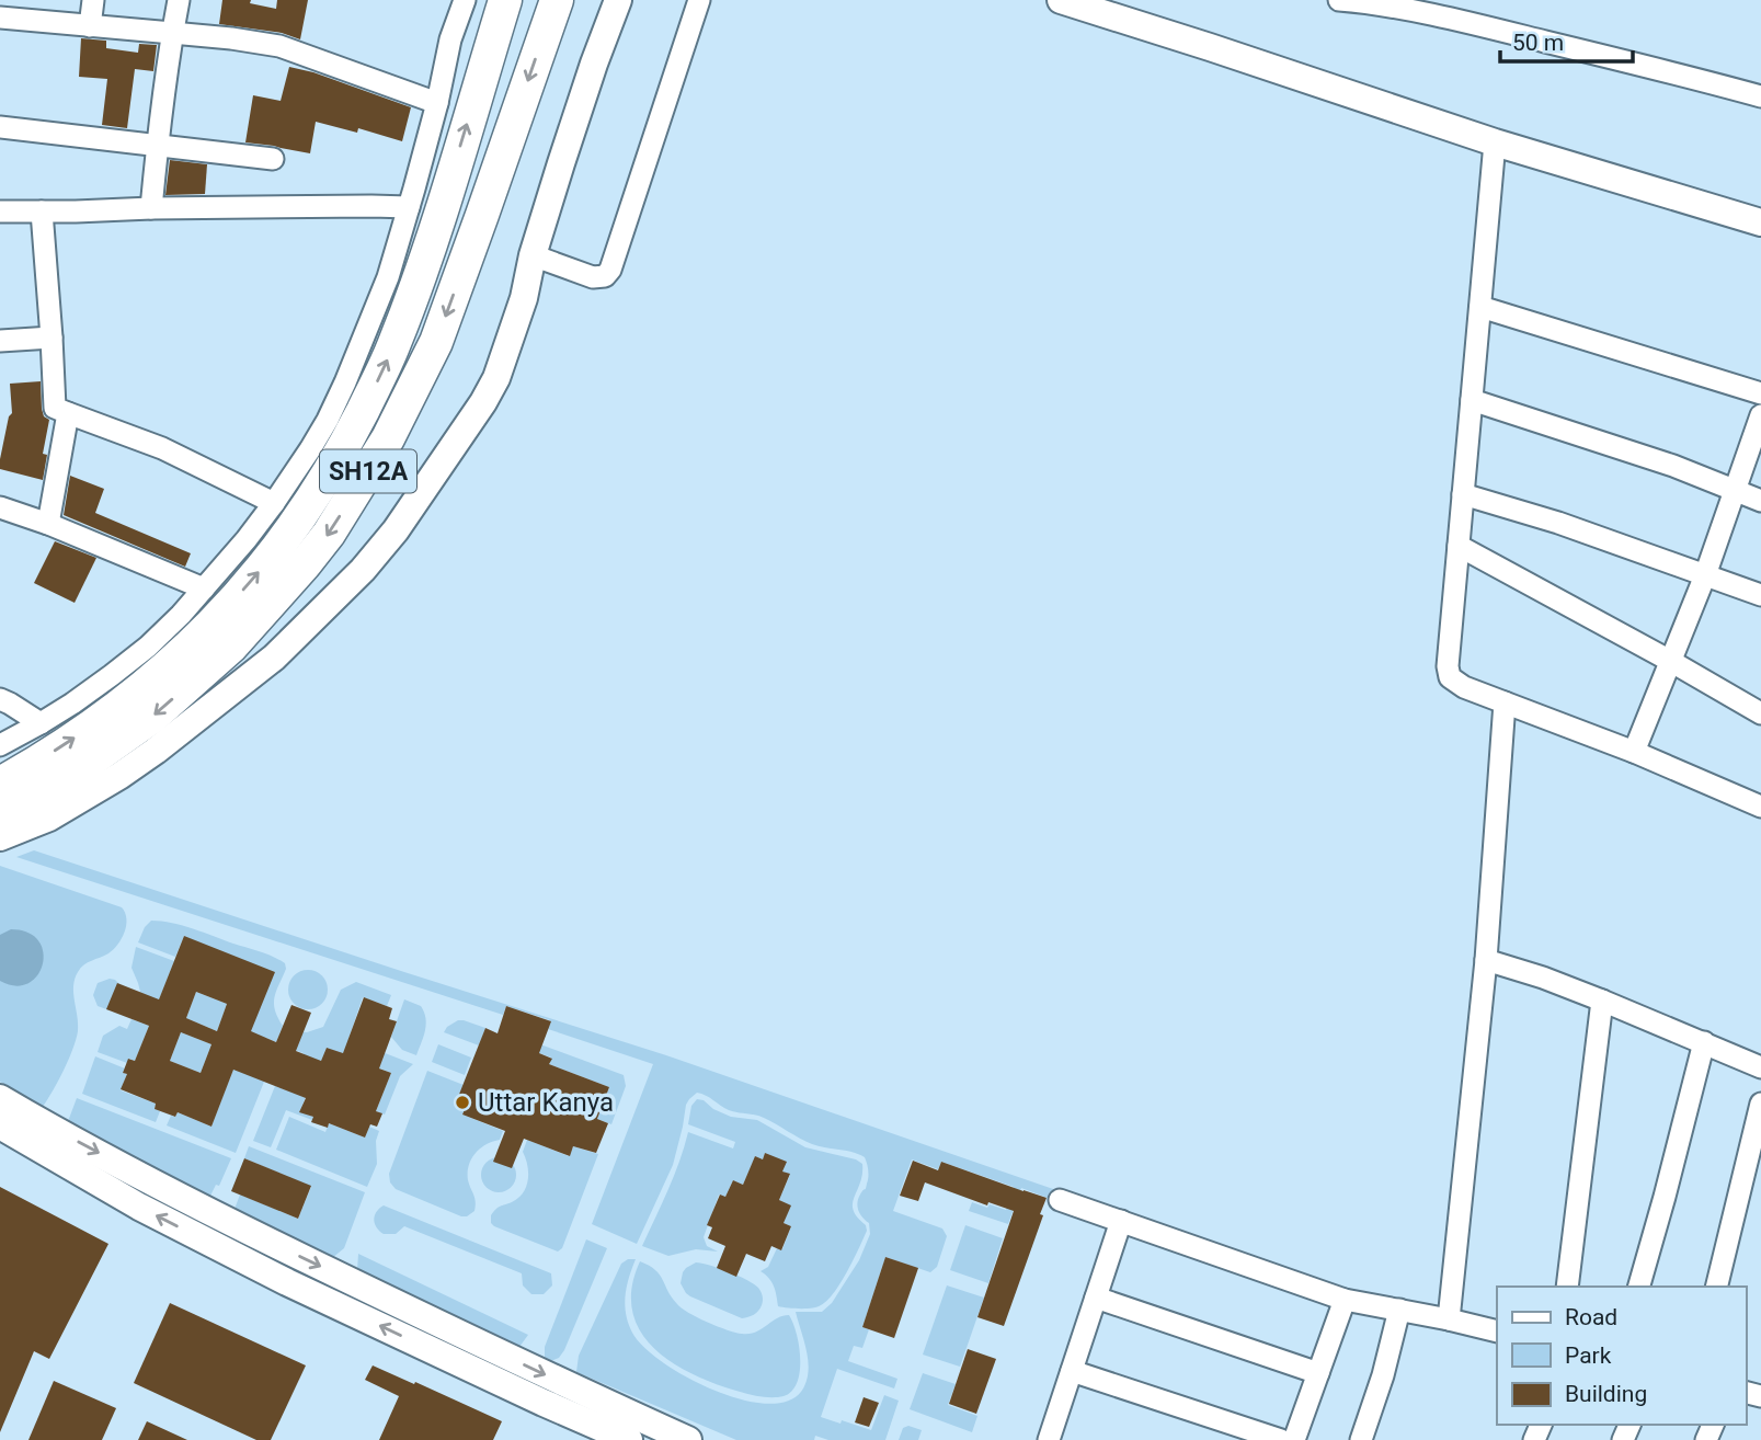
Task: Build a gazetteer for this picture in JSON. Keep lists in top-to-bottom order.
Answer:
{
  "streets": {
    "main road": ["SH12A"]
  },
  "places": ["Uttar Kanya"],
  "legend": ["Road", "Park", "Building"],
  "scale_bar": "50 m"
}
